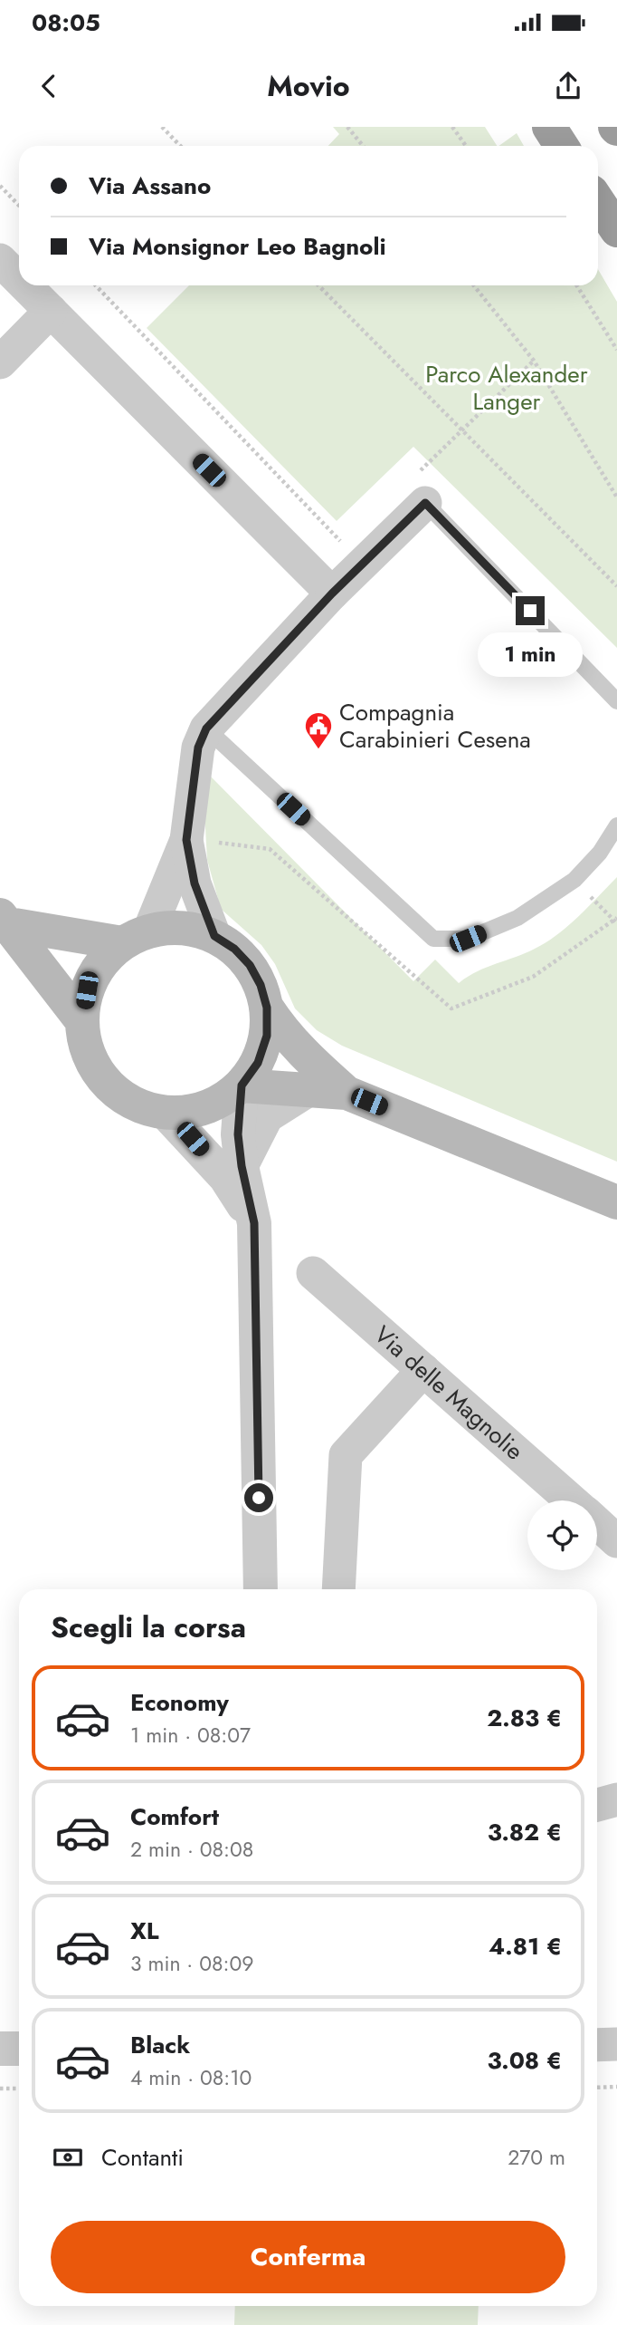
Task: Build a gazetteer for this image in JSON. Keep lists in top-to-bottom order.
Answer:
{
  "streets": {
    "street": ["Via delle Magnolie"]
  },
  "parks": ["Parco Alexander Langer"],
  "places": {
    "public building": ["Compagnia Carabinieri Cesena"]
  },
  "page": {
    "status": "08:05",
    "header": "Movio",
    "banner": ["Via Assano", "Via Monsignor Leo Bagnoli"],
    "bubble": "1 min",
    "heading": "Scegli la corsa",
    "list": [
      {
        "name": "Economy",
        "note": "1 min · 08:07",
        "value": "2.83 €"
      },
      {
        "name": "Comfort",
        "note": "2 min · 08:08",
        "value": "3.82 €"
      },
      {
        "name": "XL",
        "note": "3 min · 08:09",
        "value": "4.81 €"
      },
      {
        "name": "Black",
        "note": "4 min · 08:10",
        "value": "3.08 €"
      }
    ],
    "pay": ["Contanti", "270 m"],
    "buttons": "Conferma"
  }
}
